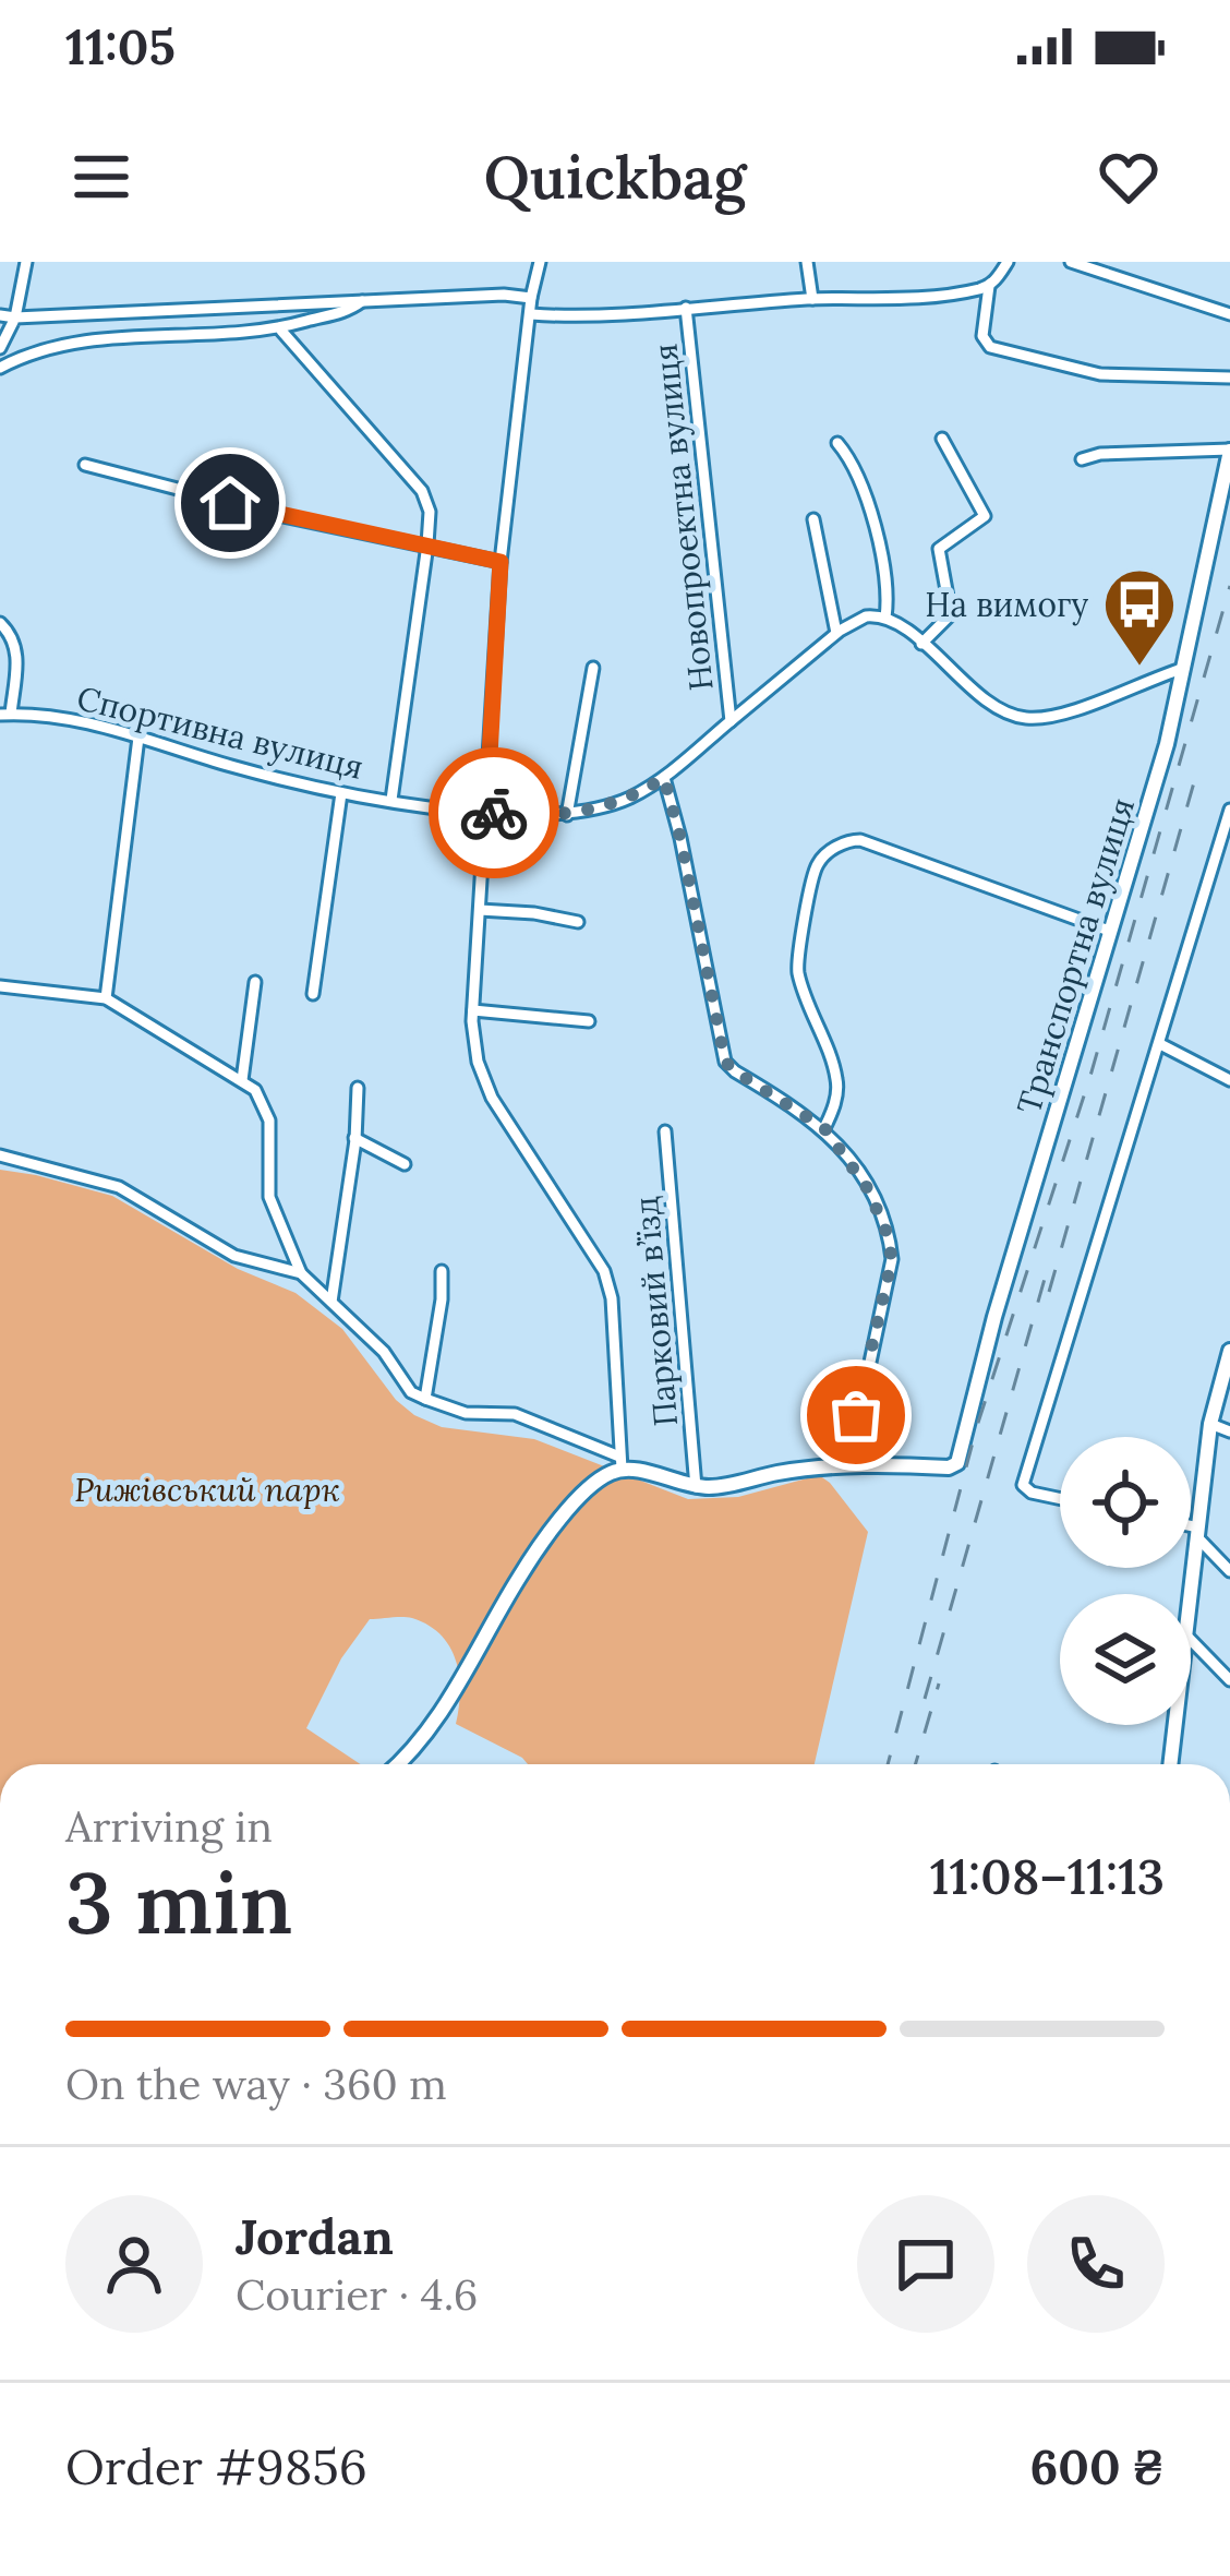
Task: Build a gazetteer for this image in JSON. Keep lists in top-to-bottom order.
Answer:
{
  "streets": {
    "street": [
      "Новопроектна вулиця",
      "Спортивна вулиця",
      "Транспортна вулиця",
      "Парковий в’їзд"
    ]
  },
  "crossings": [
    ["Новопроектна вулиця", "Спортивна вулиця"]
  ],
  "parks": ["Рижівський парк"],
  "places": {
    "bus stop": ["На вимогу"]
  },
  "page": {
    "status": "11:05",
    "header": "Quickbag",
    "heading": ["3 min", "Arriving in", "11:08–11:13"],
    "panel": [
      "Jordan",
      "Courier · 4.6",
      "Order #9856",
      "600 ₴"
    ],
    "bar": "On the way · 360 m"
  }
}
